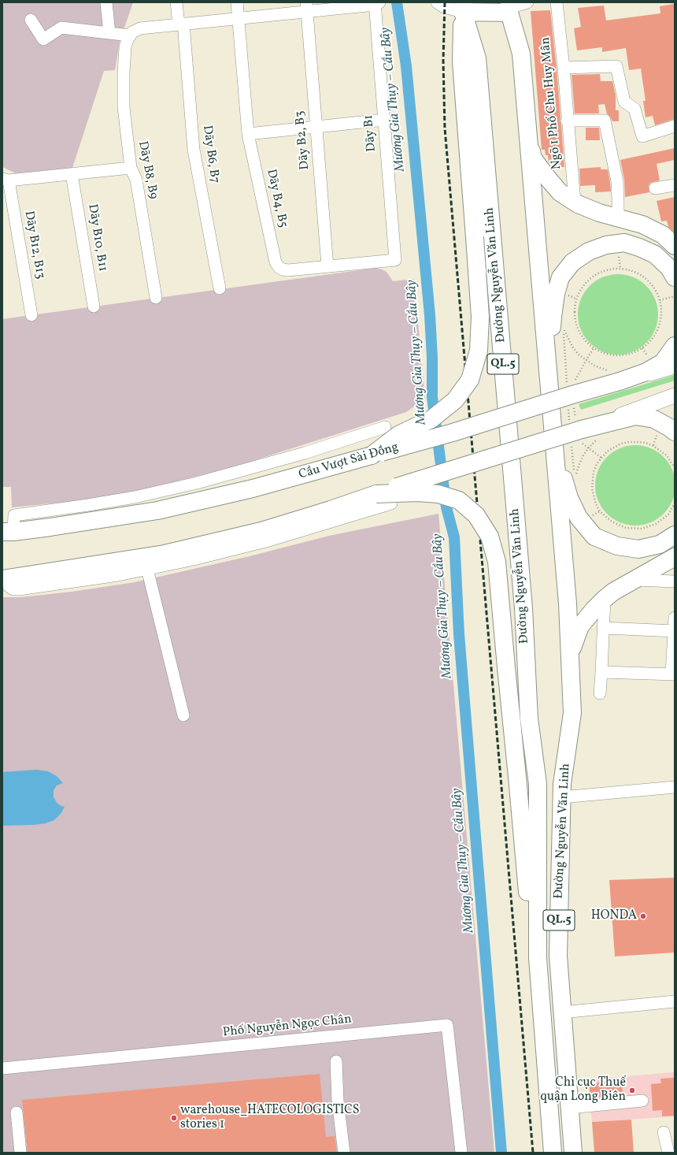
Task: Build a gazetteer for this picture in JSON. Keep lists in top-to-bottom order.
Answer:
{
  "streets": {
    "highway": ["Đường Nguyễn Văn Linh", "QL.5", "Cầu Vượt Sài Đồng"],
    "street": [
      "Ngõ 1 Phố Chu Huy Mân",
      "Dãy B1",
      "Dãy B2, B3",
      "Dãy B6, B7",
      "Dãy B8, B9",
      "Dãy B4, B5",
      "Dãy B10, B11",
      "Dãy B12, B13",
      "Phố Nguyễn Ngọc Chân"
    ]
  },
  "crossings": [
    ["Dãy B1", "Dãy B4, B5"],
    ["Dãy B2, B3", "Dãy B4, B5"]
  ],
  "water": ["Mương Gia Thụy – Cầu Bây"],
  "places": ["HONDA", "Chi cục Thuế quận Long Biên", "warehouse_HATECOLOGISTICS stories 1"]
}
